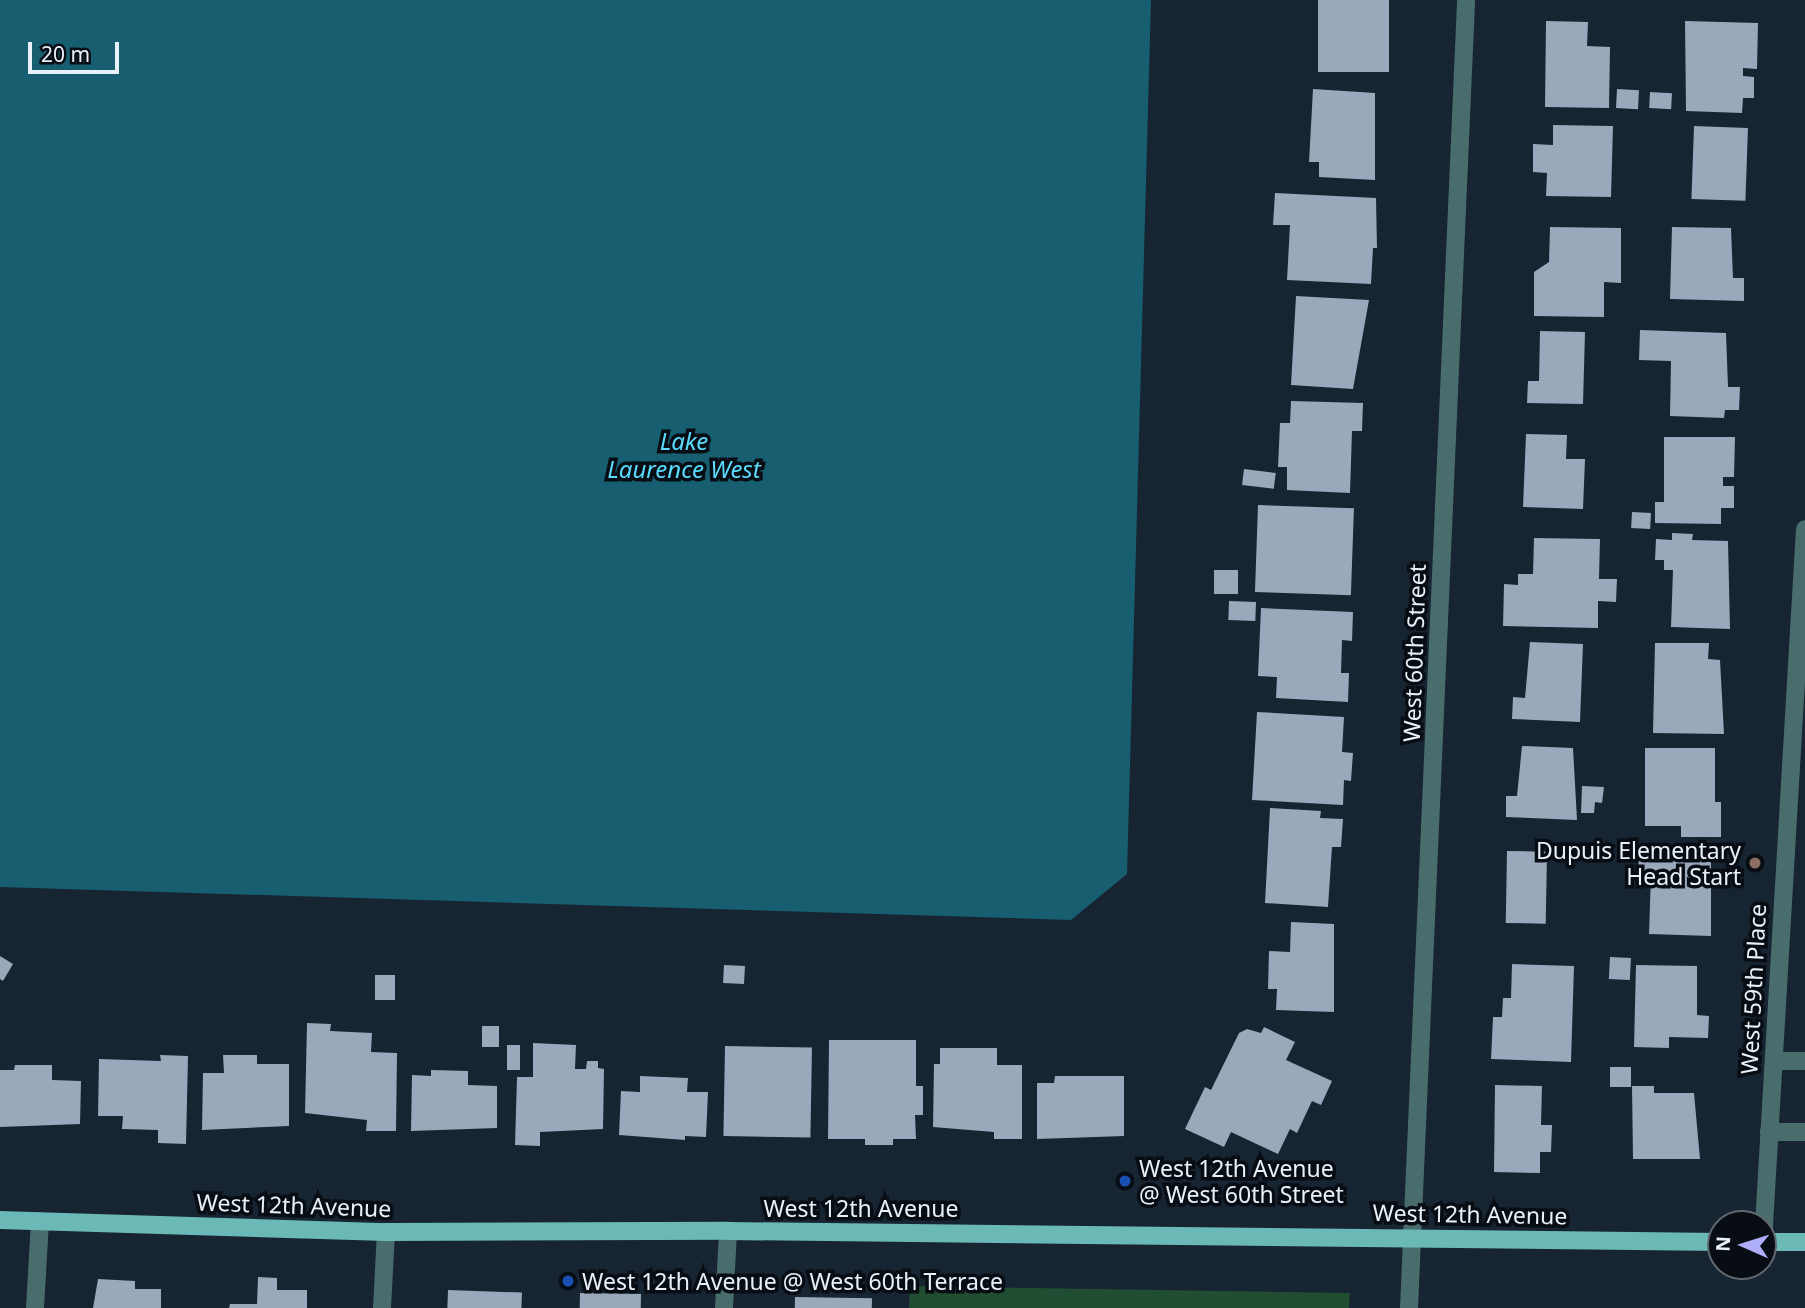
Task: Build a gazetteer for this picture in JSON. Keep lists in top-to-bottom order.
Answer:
{
  "streets": {
    "main road": ["West 12th Avenue"],
    "street": ["West 60th Street", "West 59th Place"]
  },
  "crossings": [
    ["West 60th Street", "West 12th Avenue"]
  ],
  "water": ["Lake Laurence West"],
  "places": ["Dupuis Elementary Head Start", "West 12th Avenue @ West 60th Street", "West 12th Avenue @ West 60th Terrace"],
  "scale_bar": "20 m",
  "north": "left"
}
